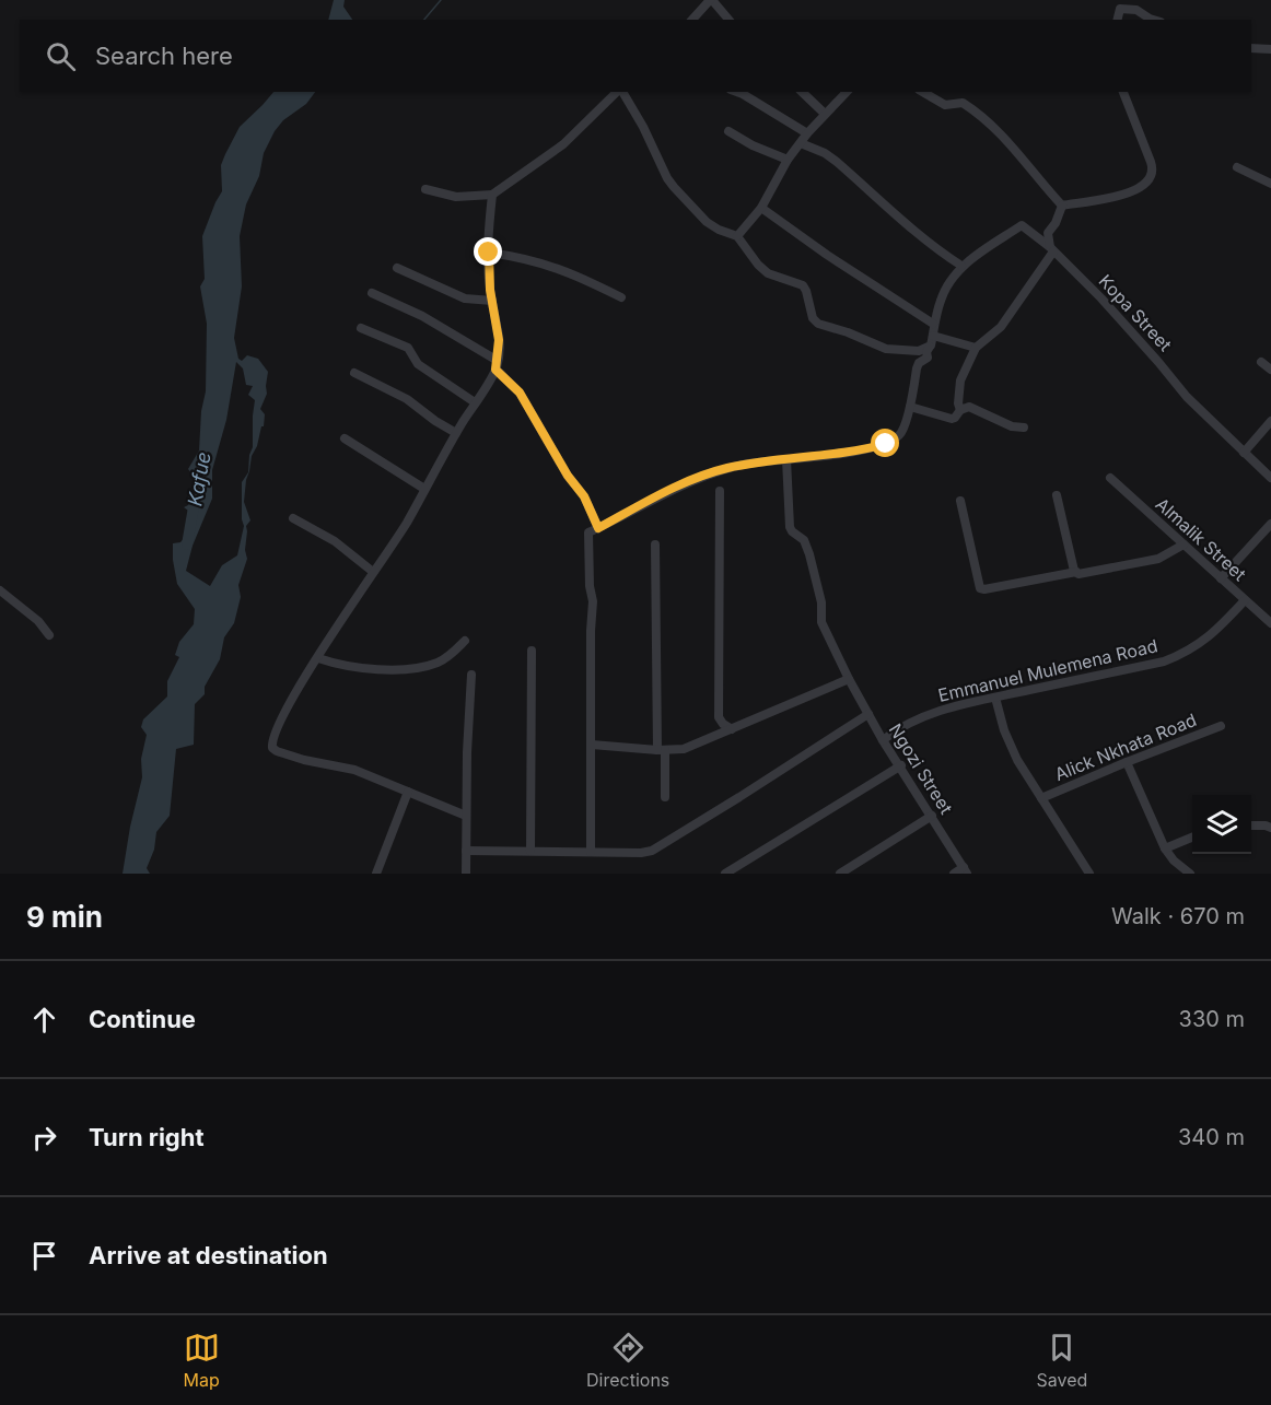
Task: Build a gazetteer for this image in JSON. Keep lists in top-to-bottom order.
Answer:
{
  "streets": {
    "street": [
      "Kopa Street",
      "Almalik Street",
      "Emmanuel Mulemena Road",
      "Alick Nkhata Road",
      "Ngozi Street"
    ]
  },
  "crossings": [
    ["Almalik Street", "Emmanuel Mulemena Road"],
    ["Emmanuel Mulemena Road", "Ngozi Street"]
  ],
  "water": ["Kafue"],
  "page": {
    "search": "Search here",
    "heading": ["9 min", "Walk · 670 m"],
    "list": [
      ["Continue", "330 m"],
      ["Turn right", "340 m"],
      "Arrive at destination"
    ],
    "nav": ["Map", "Directions", "Saved"]
  }
}
